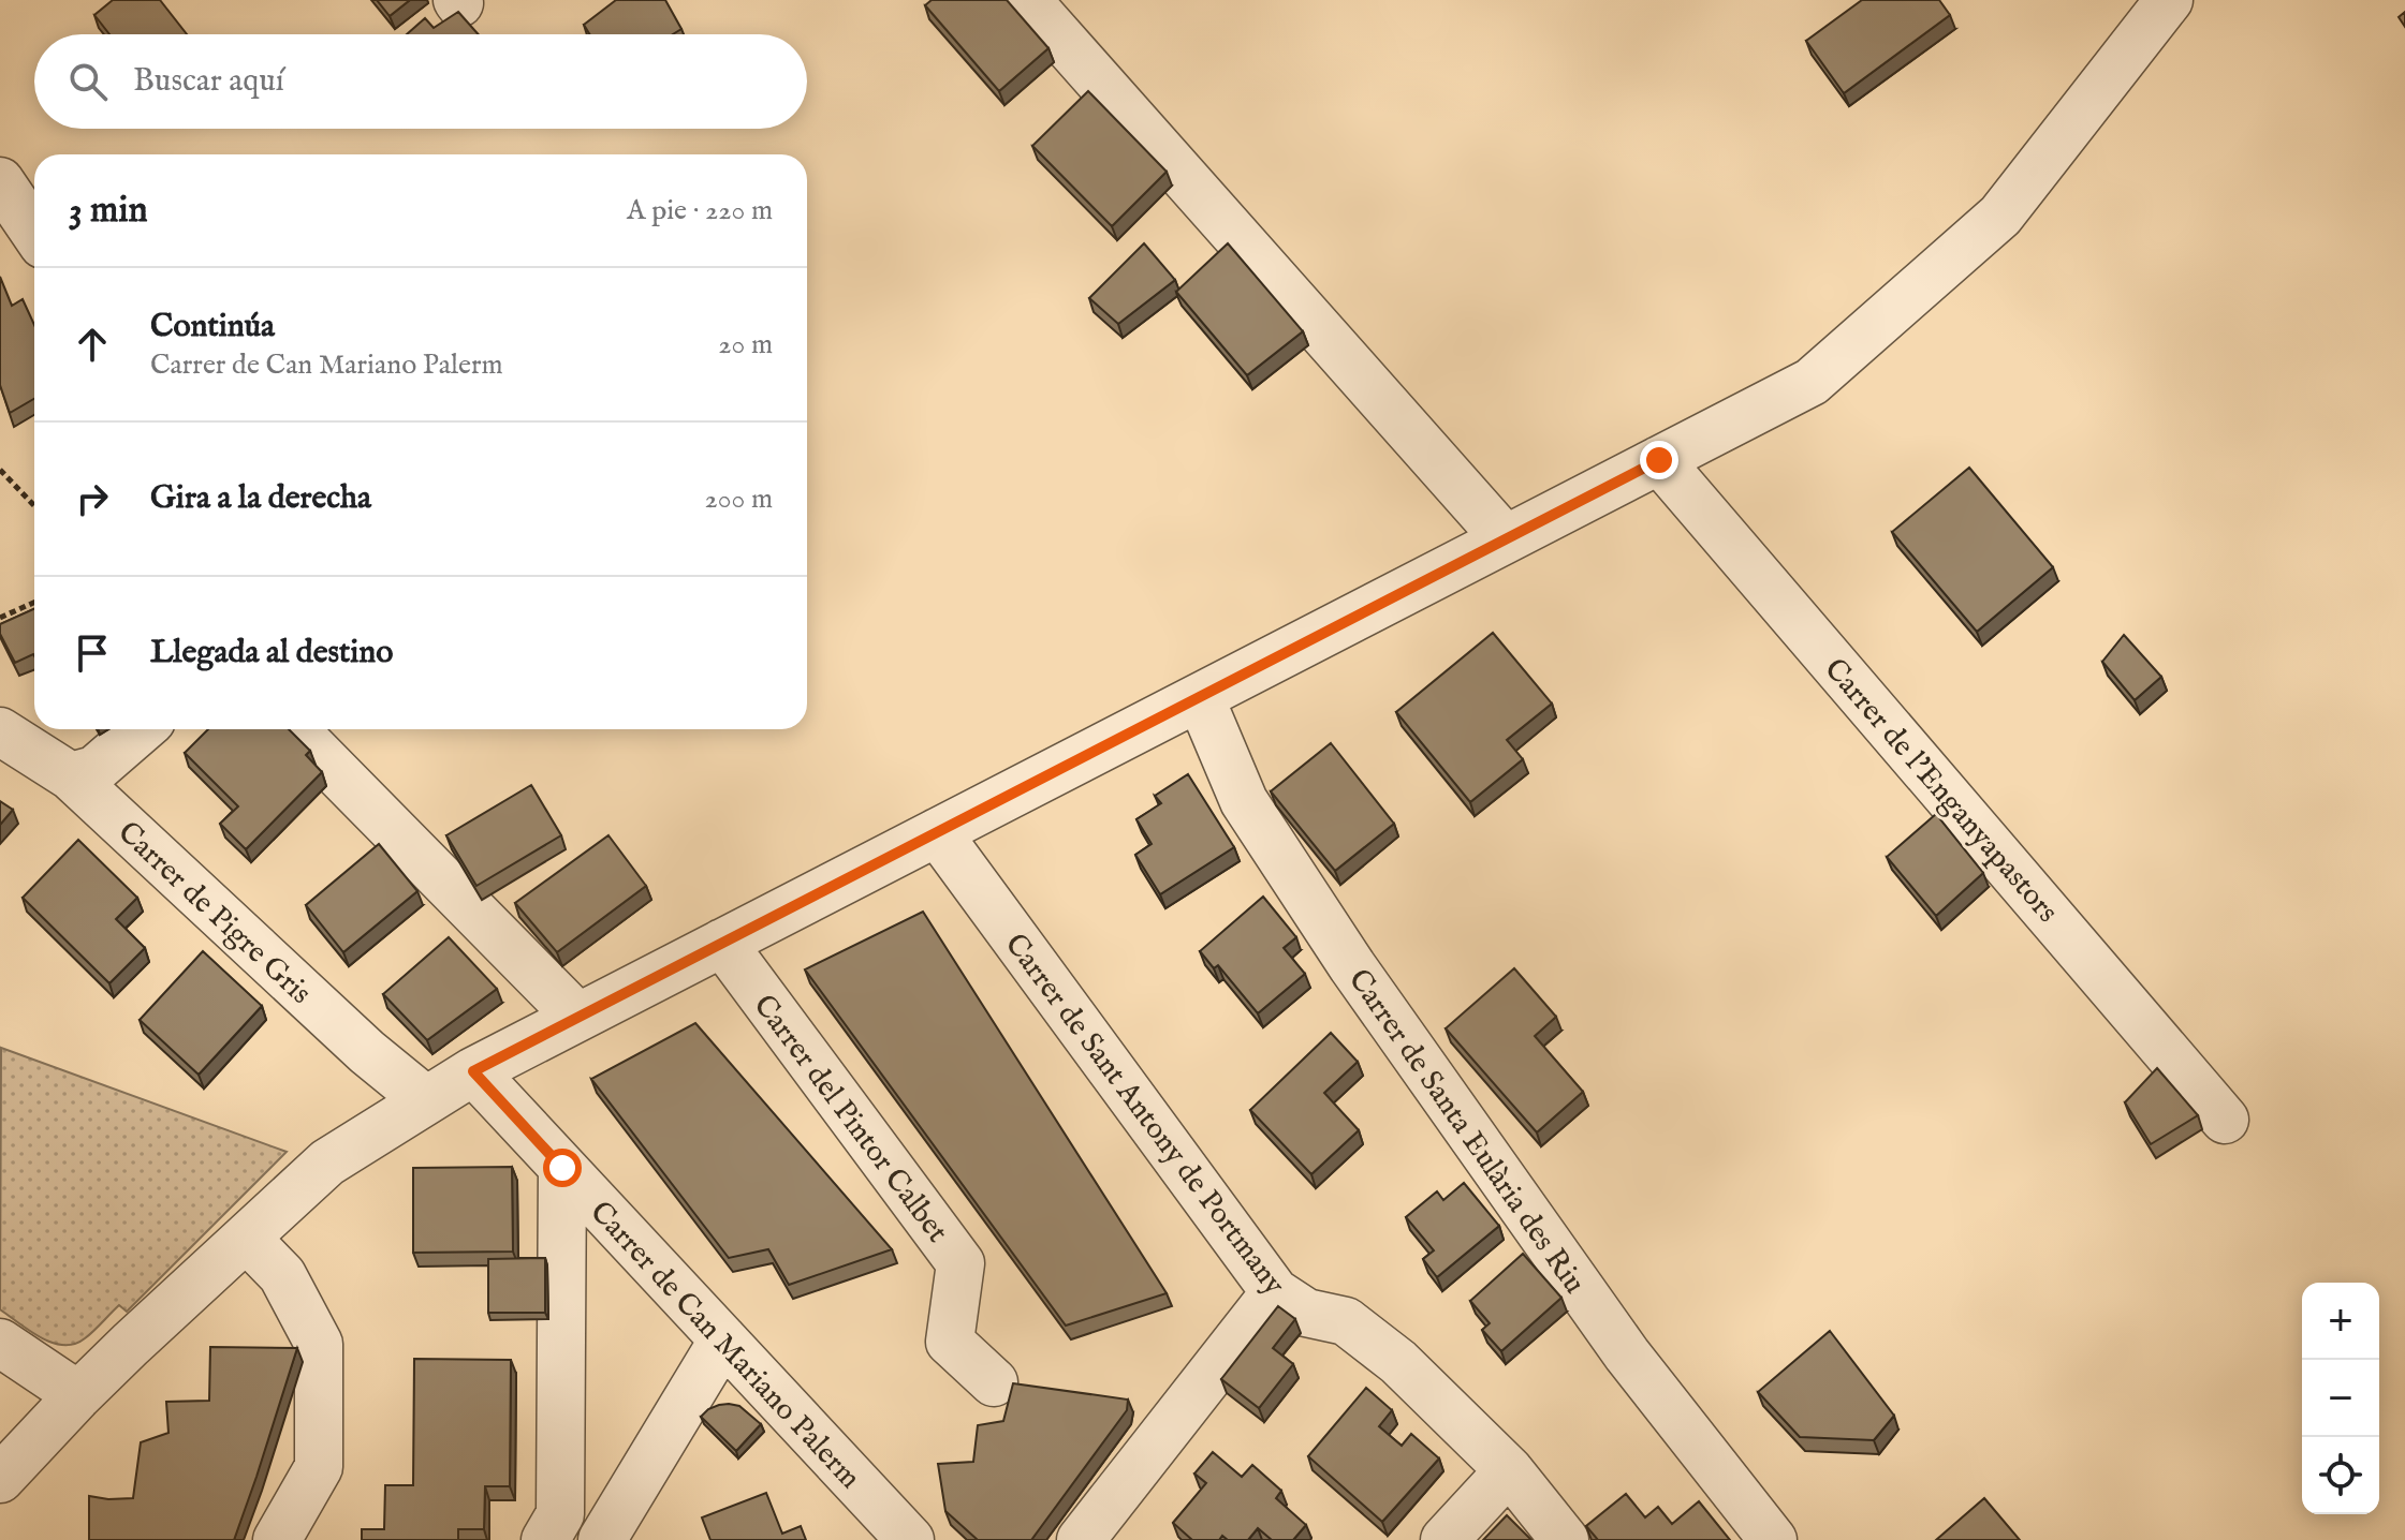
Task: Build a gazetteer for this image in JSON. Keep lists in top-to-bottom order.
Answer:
{
  "streets": {
    "street": [
      "Carrer de l'Enganyapastors",
      "Carrer de Pigre Gris",
      "Carrer de Sant Antony de Portmany",
      "Carrer del Pintor Calbet",
      "Carrer de Santa Eulària des Riu",
      "Carrer de Can Mariano Palerm"
    ]
  },
  "page": {
    "search": "Buscar aquí",
    "heading": ["3 min", "A pie · 220 m"],
    "list": [
      ["Continúa", "Carrer de Can Mariano Palerm", "20 m"],
      ["Gira a la derecha", "200 m"],
      "Llegada al destino"
    ],
    "map_buttons": ["+", "−"]
  }
}
